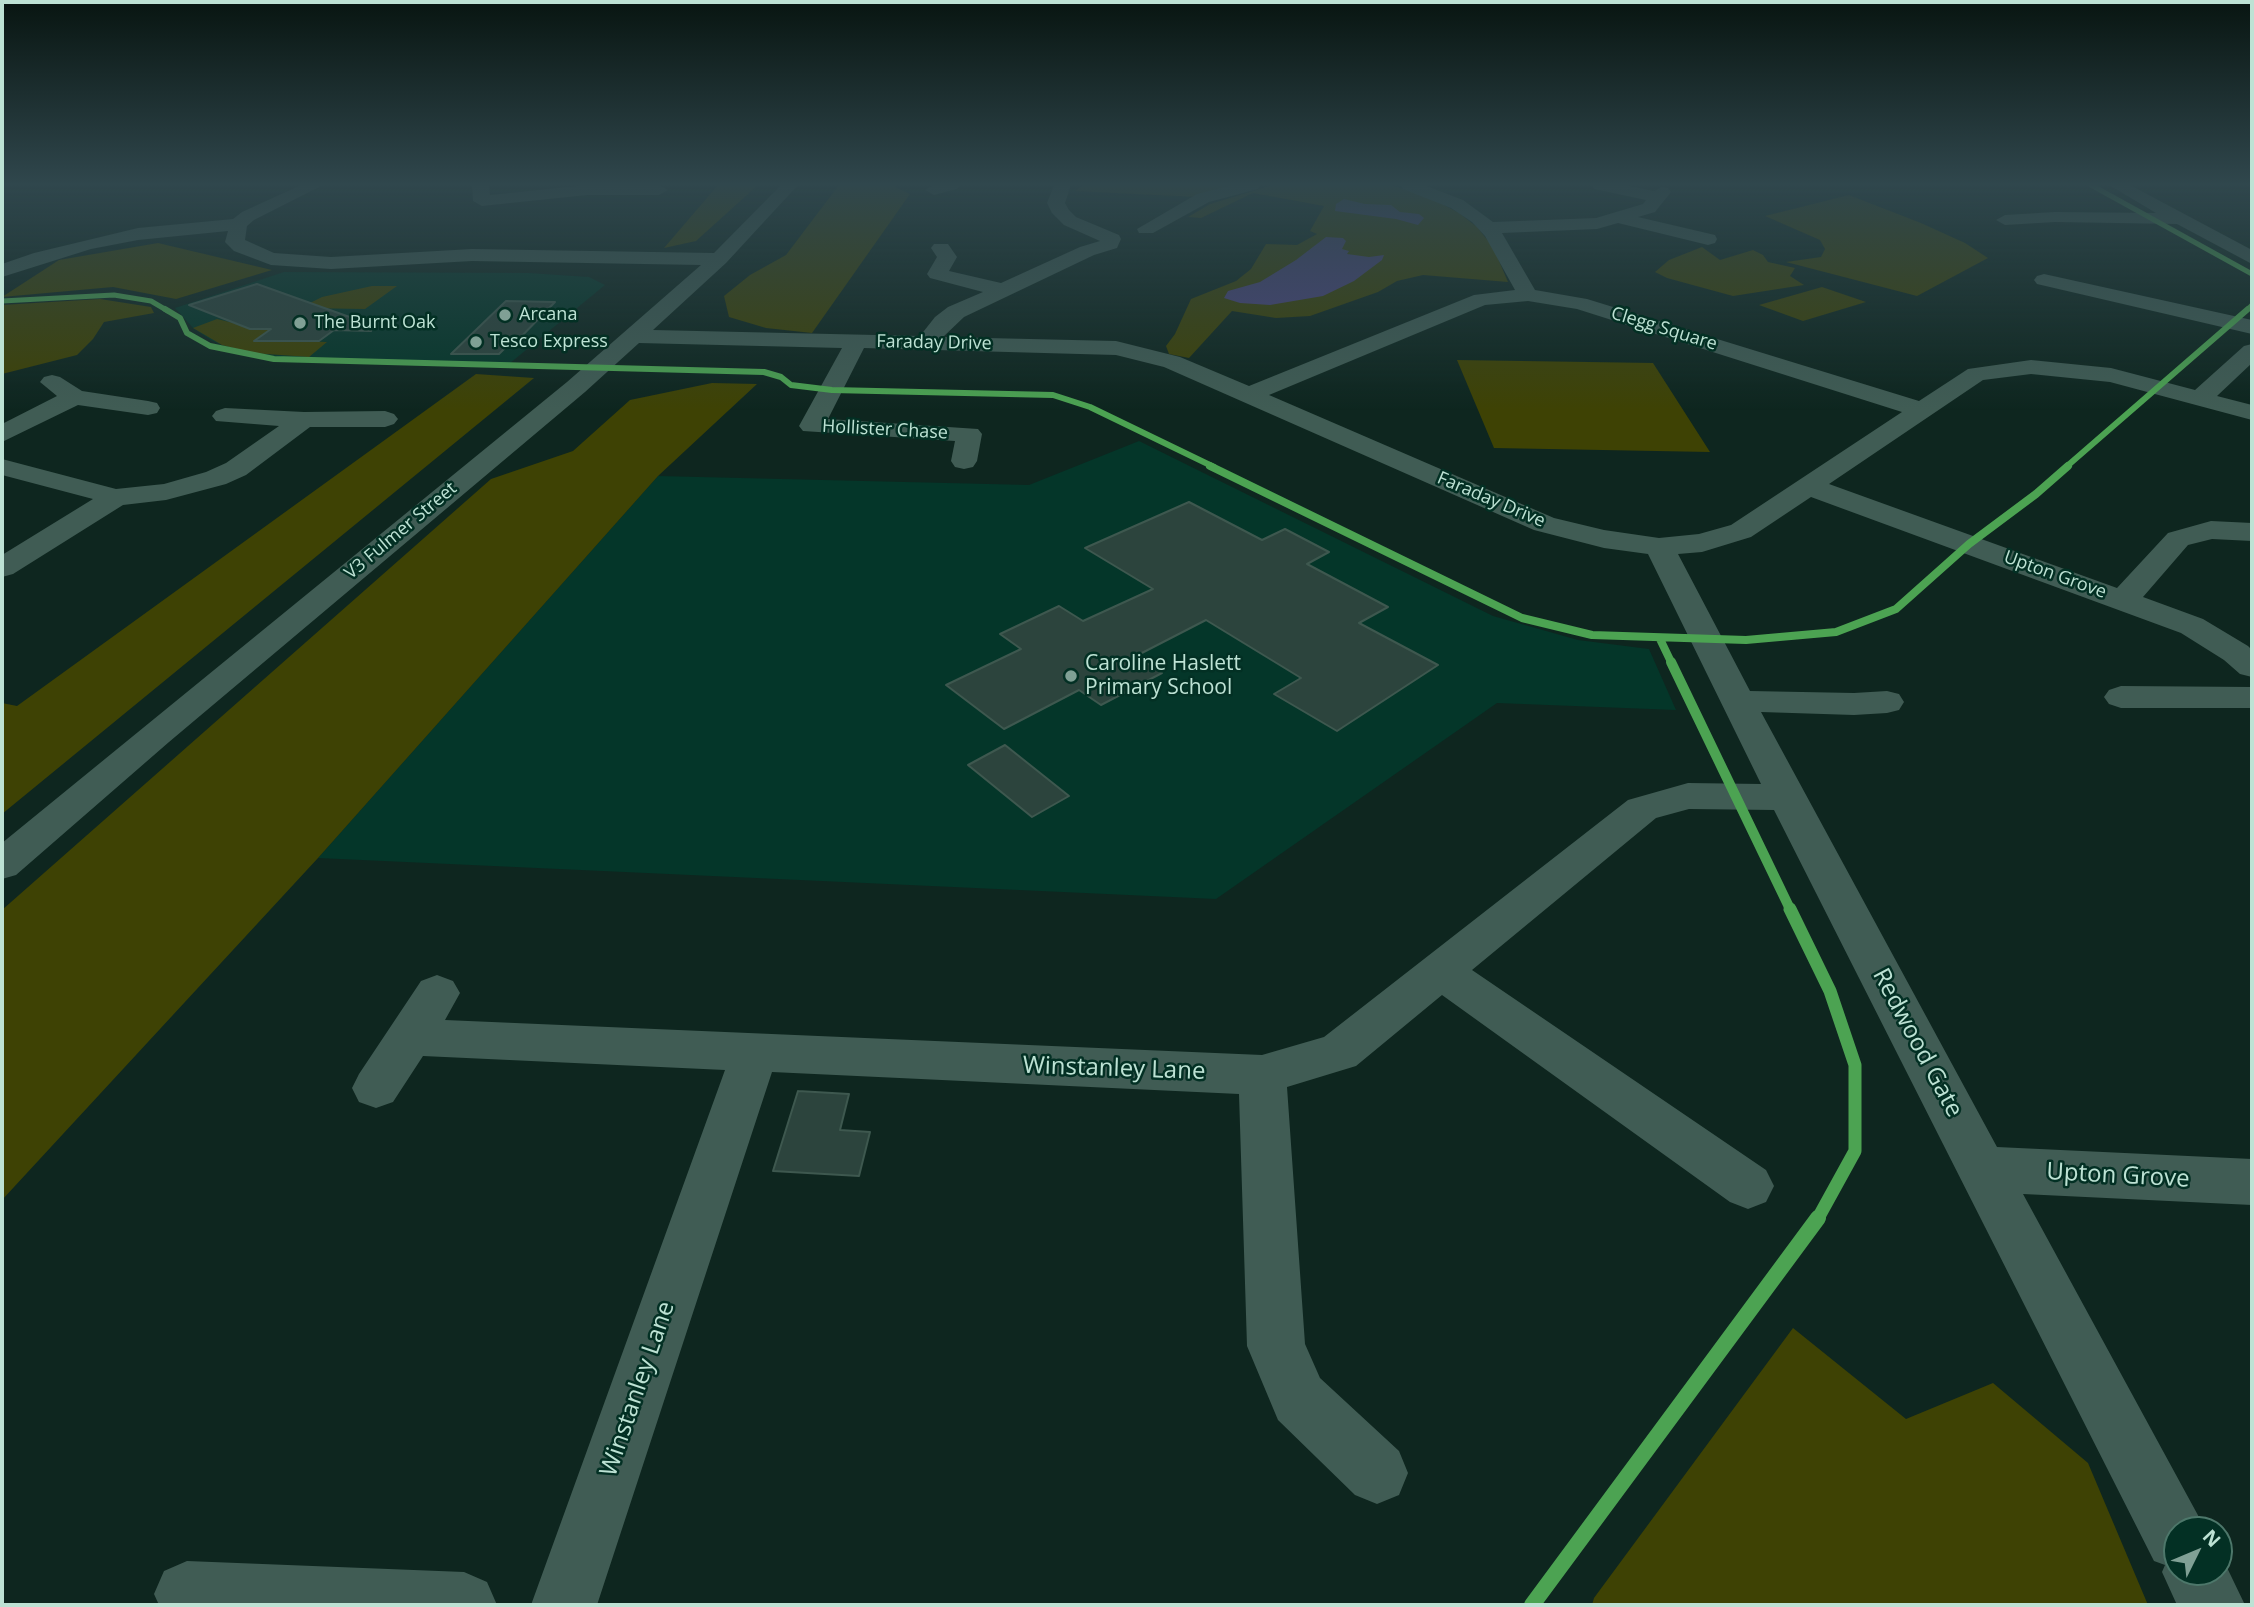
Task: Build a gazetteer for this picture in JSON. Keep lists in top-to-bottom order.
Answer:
{
  "streets": {
    "street": [
      "Clegg Square",
      "Faraday Drive",
      "Hollister Chase",
      "V3 Fulmer Street",
      "Upton Grove",
      "Redwood Gate",
      "Winstanley Lane"
    ]
  },
  "crossings": [
    ["Clegg Square", "Faraday Drive"],
    ["Faraday Drive", "Hollister Chase"],
    ["Faraday Drive", "V3 Fulmer Street"],
    ["Faraday Drive", "Upton Grove"],
    ["Faraday Drive", "Redwood Gate"],
    ["Upton Grove", "Redwood Gate"],
    ["Redwood Gate", "Winstanley Lane"]
  ],
  "places": [
    "Arcana",
    "The Burnt Oak",
    "Tesco Express",
    "Caroline Haslett Primary School"
  ],
  "north": "top right"
}
